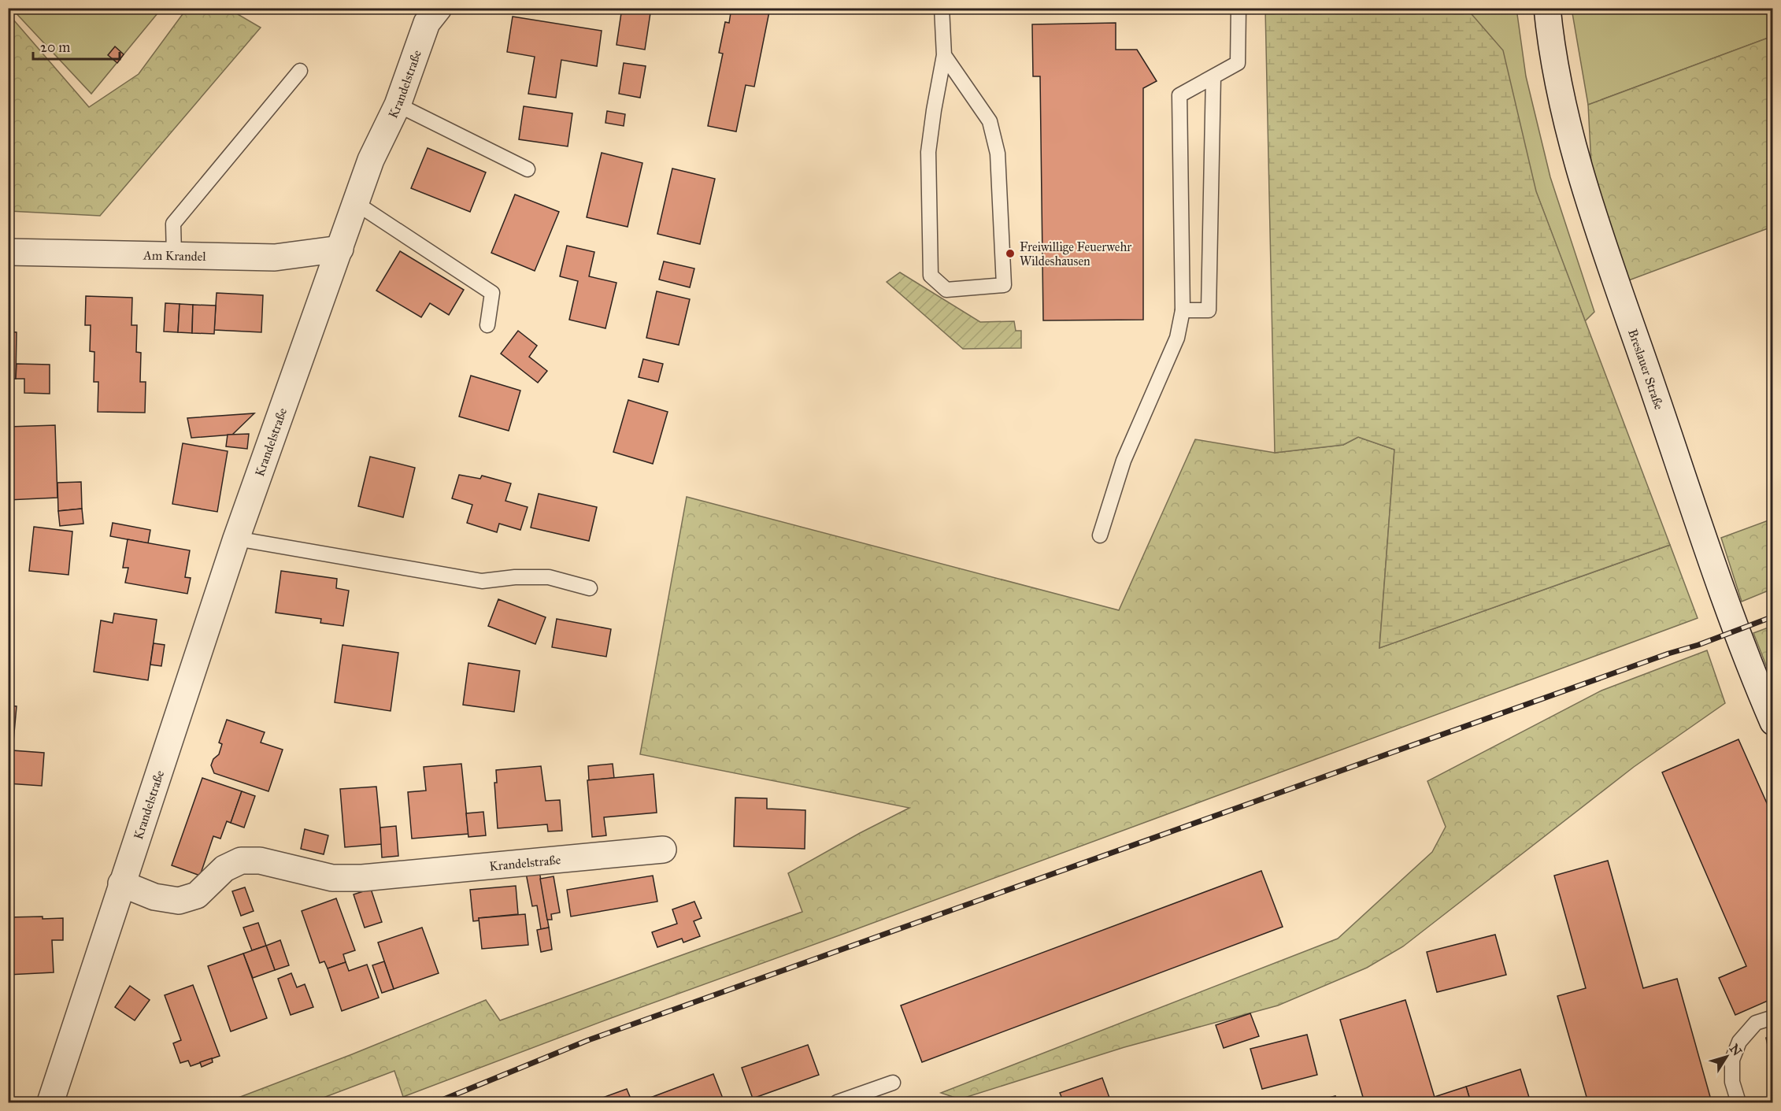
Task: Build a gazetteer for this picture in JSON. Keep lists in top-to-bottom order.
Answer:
{
  "streets": {
    "street": ["Krandelstraße", "Am Krandel", "Breslauer Straße"]
  },
  "crossings": [
    ["Krandelstraße", "Am Krandel"]
  ],
  "places": ["Freiwillige Feuerwehr Wildeshausen"],
  "scale_bar": "20 m",
  "north": "top right"
}
